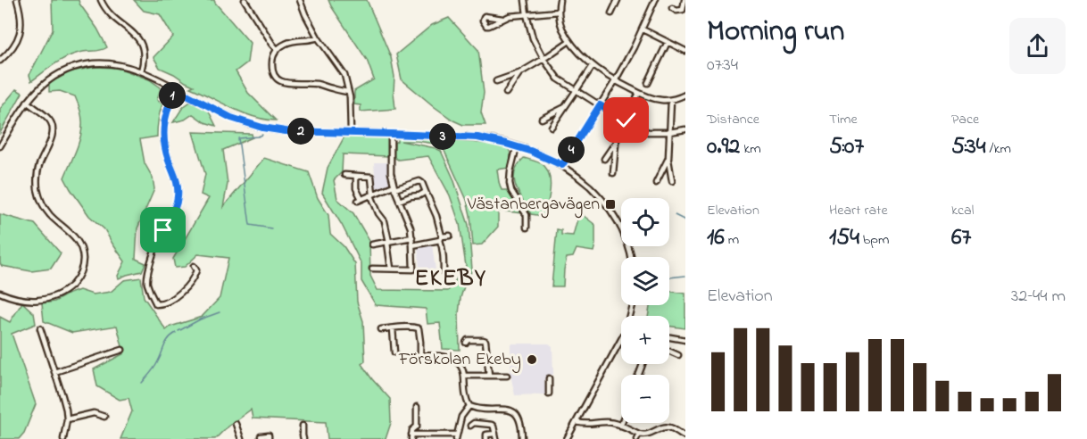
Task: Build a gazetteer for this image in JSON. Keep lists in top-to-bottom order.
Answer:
{
  "districts": ["EKEBY"],
  "places": {
    "transit": ["Västanbergavägen"],
    "other": ["Förskolan Ekeby"]
  },
  "page": {
    "heading": ["Morning run", "07:34"],
    "pins": [
      "1",
      "2",
      "3",
      "4"
    ],
    "stats": [
      ["Distance", "0.92 km"],
      ["Time", "5:07"],
      ["Pace", "5:34 /km"],
      ["Elevation", "16 m"],
      ["Heart rate", "154 bpm"],
      ["kcal", "67"]
    ],
    "map_buttons": ["+", "−"],
    "chart": ["Elevation", "32–44 m"]
  }
}
